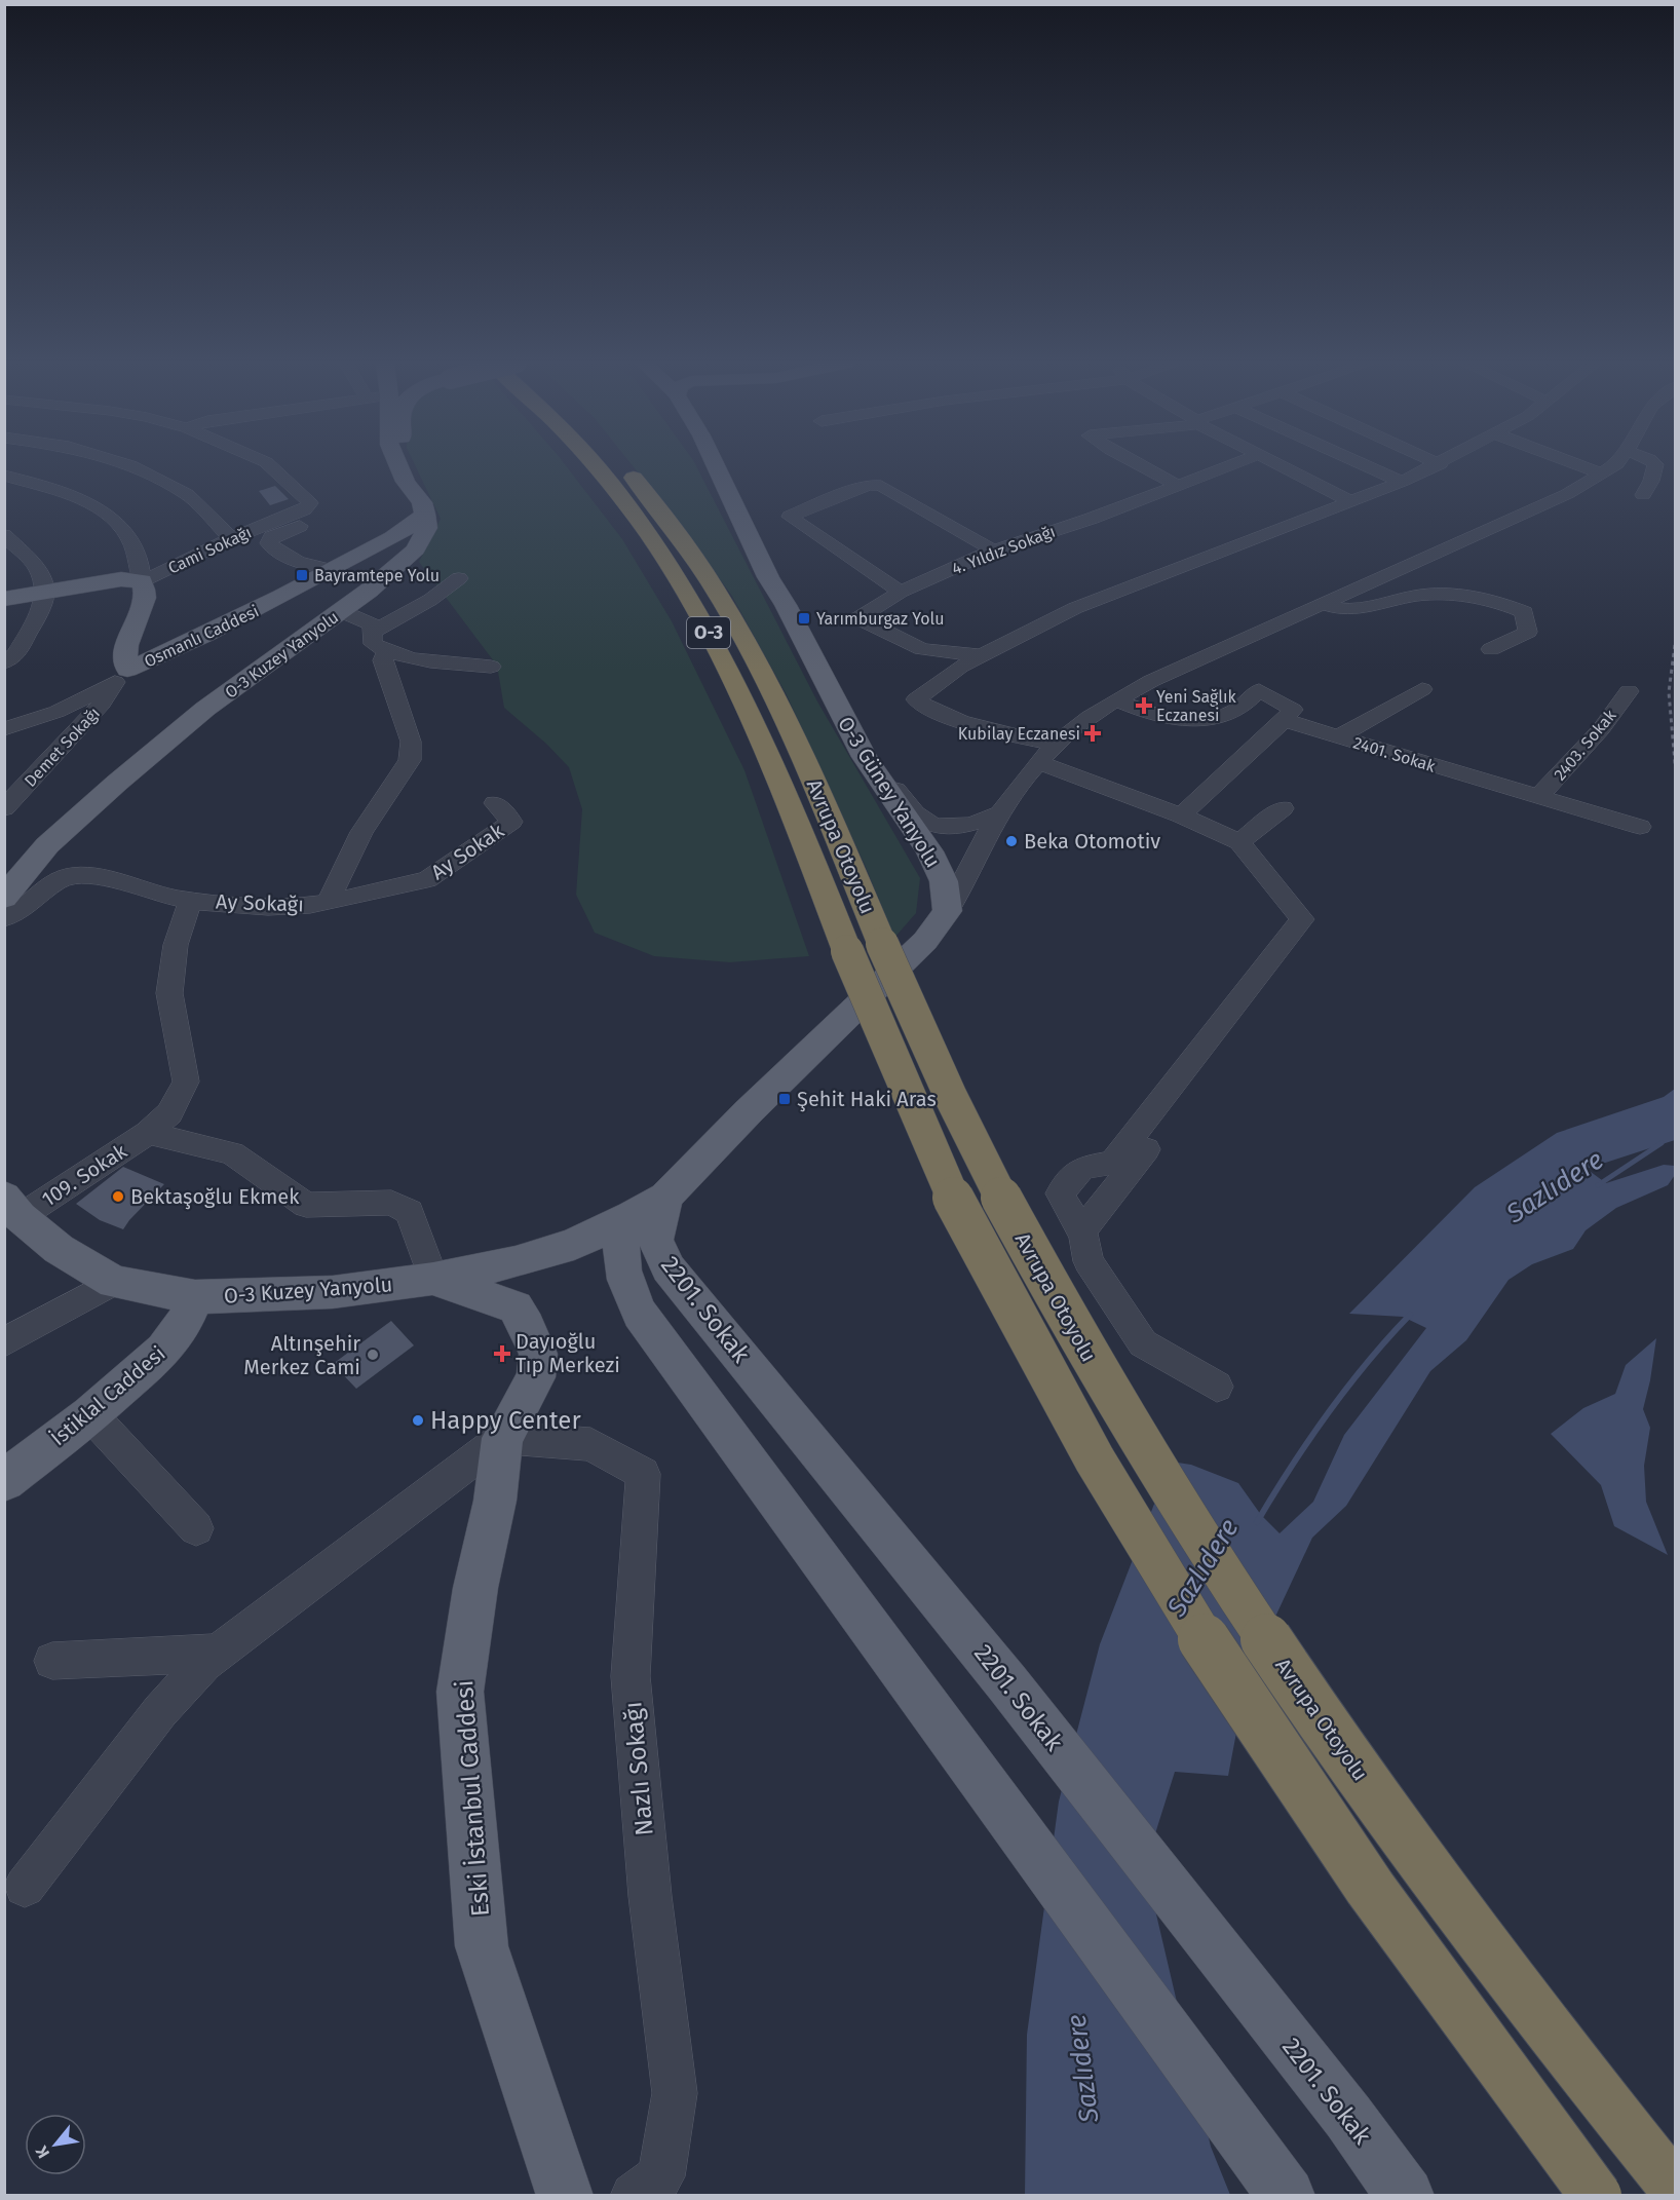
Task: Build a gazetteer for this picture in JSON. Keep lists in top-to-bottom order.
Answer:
{
  "streets": {
    "highway": ["O-3", "Avrupa Otoyolu"],
    "main road": [
      "Osmanlı Caddesi",
      "O-3 Kuzey Yanyolu",
      "O-3 Güney Yanyolu",
      "2201. Sokak",
      "İstiklal Caddesi",
      "Eski İstanbul Caddesi"
    ],
    "street": [
      "Cami Sokağı",
      "4. Yıldız Sokağı",
      "2403. Sokak",
      "Demet Sokağı",
      "2401. Sokak",
      "Ay Sokak",
      "Ay Sokağı",
      "109. Sokak",
      "Nazlı Sokağı"
    ]
  },
  "crossings": [
    ["Cami Sokağı", "Osmanlı Caddesi"],
    ["Osmanlı Caddesi", "O-3 Kuzey Yanyolu"],
    ["Osmanlı Caddesi", "Demet Sokağı"],
    ["O-3 Kuzey Yanyolu", "109. Sokak"],
    ["O-3 Kuzey Yanyolu", "2201. Sokak"],
    ["O-3 Kuzey Yanyolu", "İstiklal Caddesi"],
    ["O-3 Kuzey Yanyolu", "Eski İstanbul Caddesi"],
    ["2403. Sokak", "2401. Sokak"],
    ["Ay Sokak", "Ay Sokağı"],
    ["Ay Sokağı", "109. Sokak"],
    ["109. Sokak", "Eski İstanbul Caddesi"],
    ["Nazlı Sokağı", "Eski İstanbul Caddesi"]
  ],
  "water": ["Sazlıdere"],
  "places": {
    "transit": ["Bayramtepe Yolu", "Yarımburgaz Yolu", "Şehit Haki Aras"],
    "health": ["Yeni Sağlık Eczanesi", "Kubilay Eczanesi", "Dayıoğlu Tıp Merkezi"],
    "other": [
      "Beka Otomotiv",
      "Bektaşoğlu Ekmek",
      "Altınşehir Merkez Cami",
      "Happy Center"
    ]
  },
  "north": "bottom left"
}
